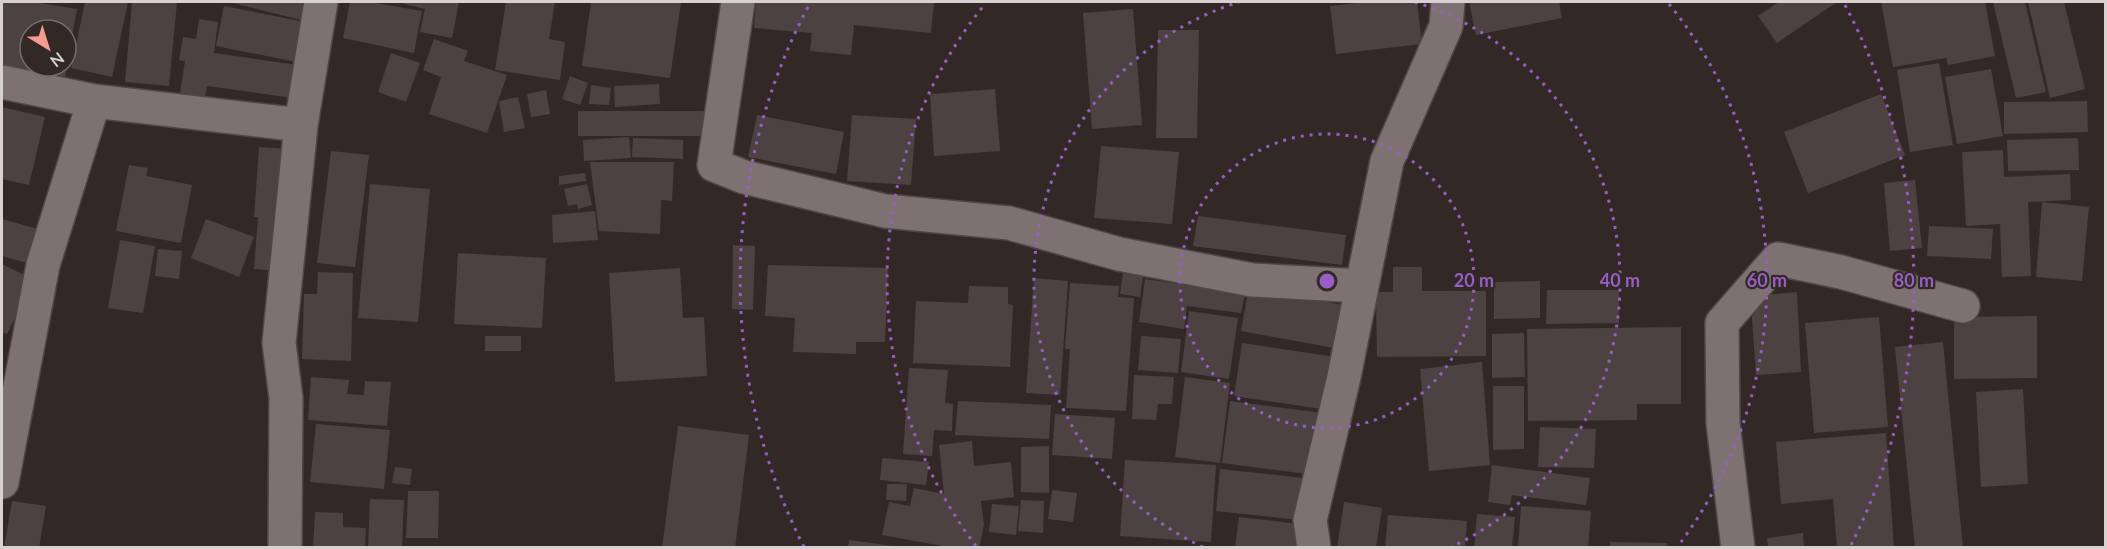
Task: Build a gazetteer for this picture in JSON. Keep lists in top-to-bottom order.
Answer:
{
  "north": "bottom right",
  "rings": [
    "20 m",
    "40 m",
    "60 m",
    "80 m"
  ]
}
